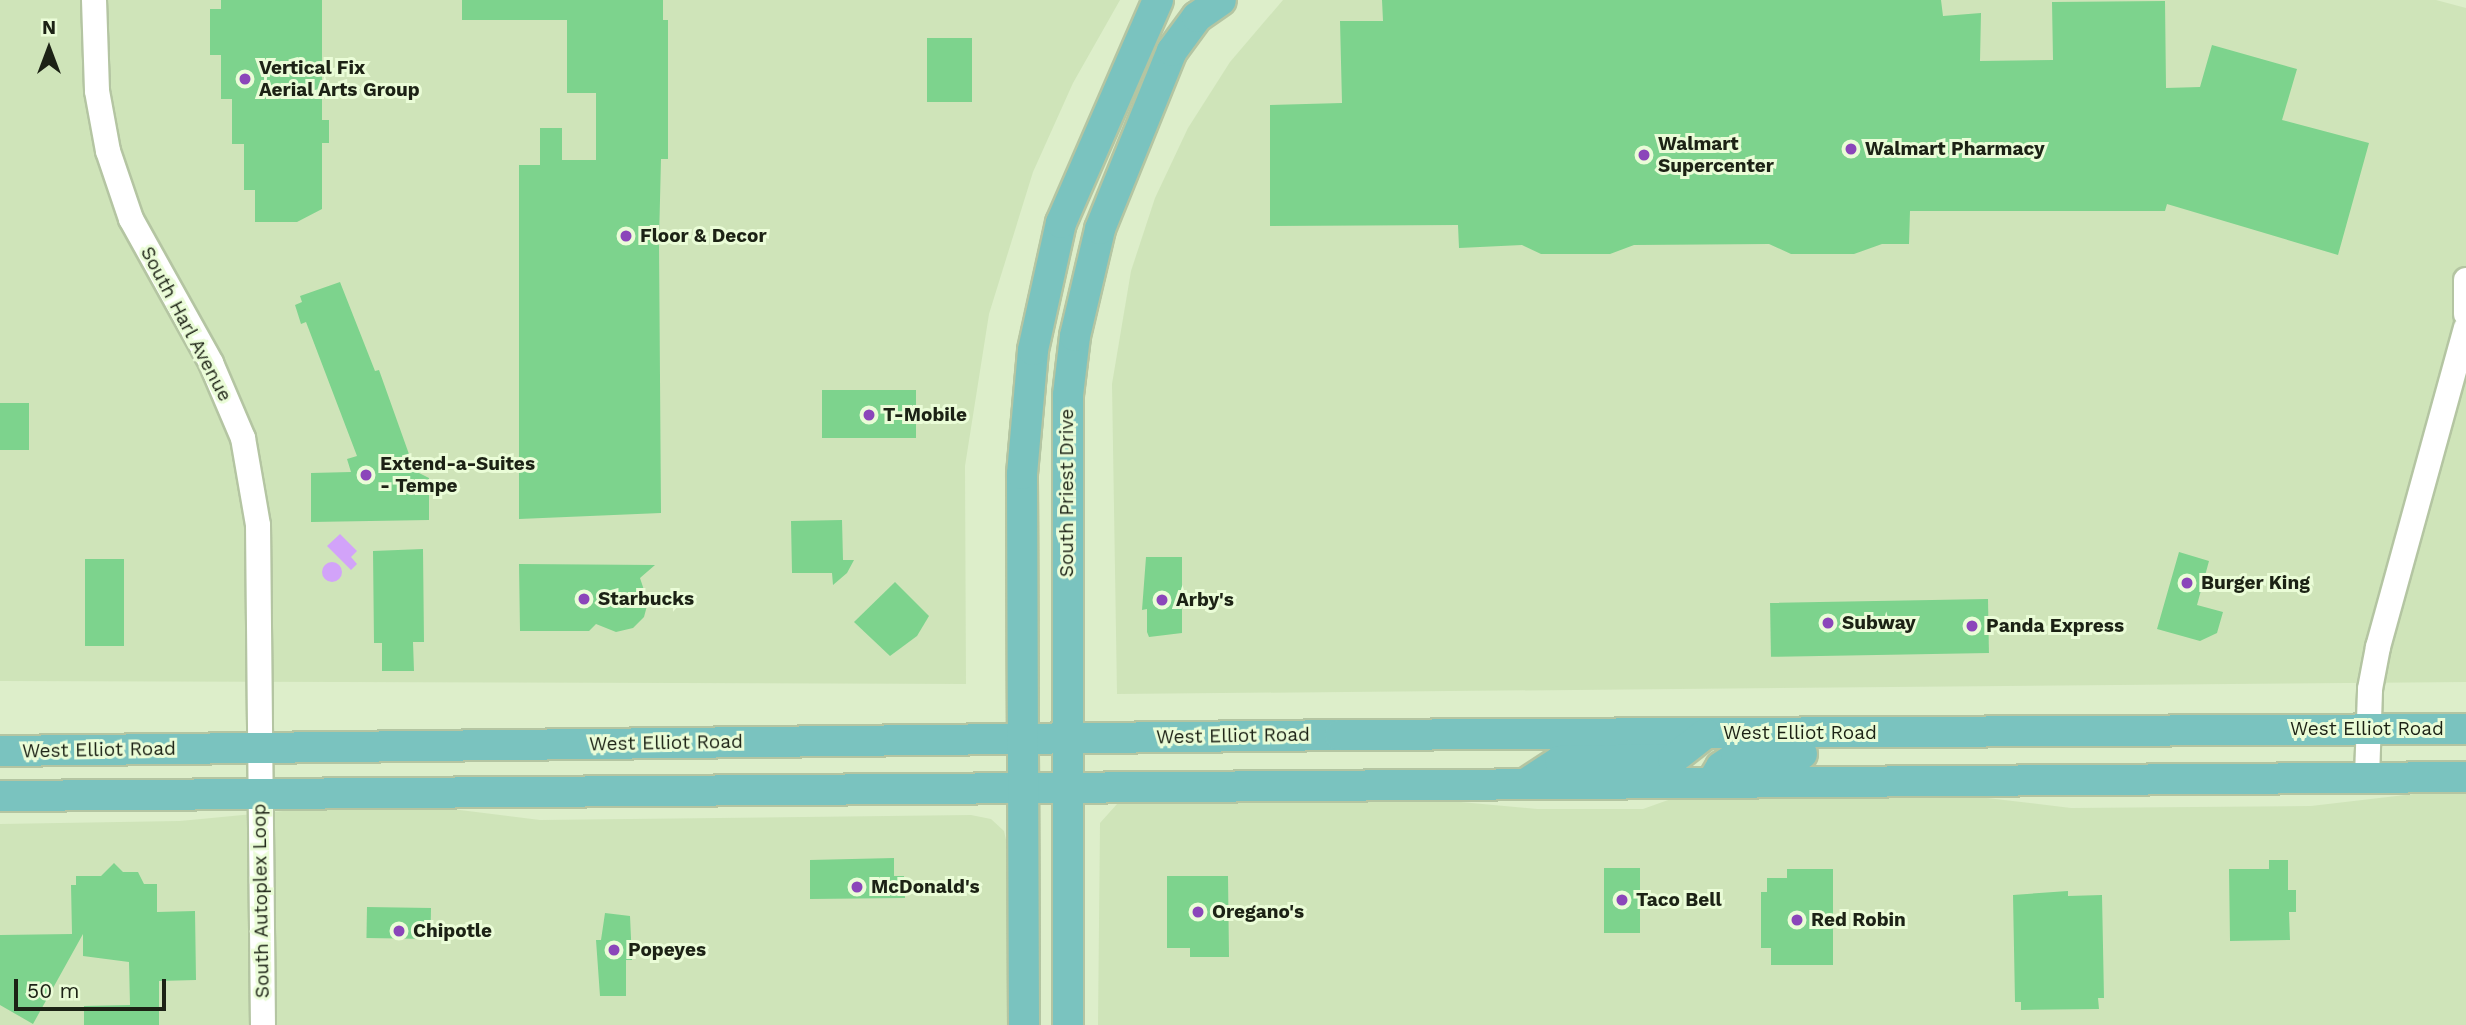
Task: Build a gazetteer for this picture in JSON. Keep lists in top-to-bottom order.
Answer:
{
  "streets": {
    "main road": ["South Priest Drive", "West Elliot Road"],
    "street": ["South Harl Avenue", "South Autoplex Loop"]
  },
  "crossings": [
    ["South Harl Avenue", "West Elliot Road"],
    ["South Harl Avenue", "South Autoplex Loop"],
    ["South Priest Drive", "West Elliot Road"],
    ["West Elliot Road", "South Autoplex Loop"]
  ],
  "places": [
    "Vertical Fix Aerial Arts Group",
    "Walmart Pharmacy",
    "Walmart Supercenter",
    "Floor & Decor",
    "T-Mobile",
    "Extend-a-Suites - Tempe",
    "Burger King",
    "Starbucks",
    "Arby's",
    "Subway",
    "Panda Express",
    "McDonald's",
    "Taco Bell",
    "Oregano's",
    "Red Robin",
    "Chipotle",
    "Popeyes"
  ],
  "scale_bar": "50 m",
  "north": "top"
}
